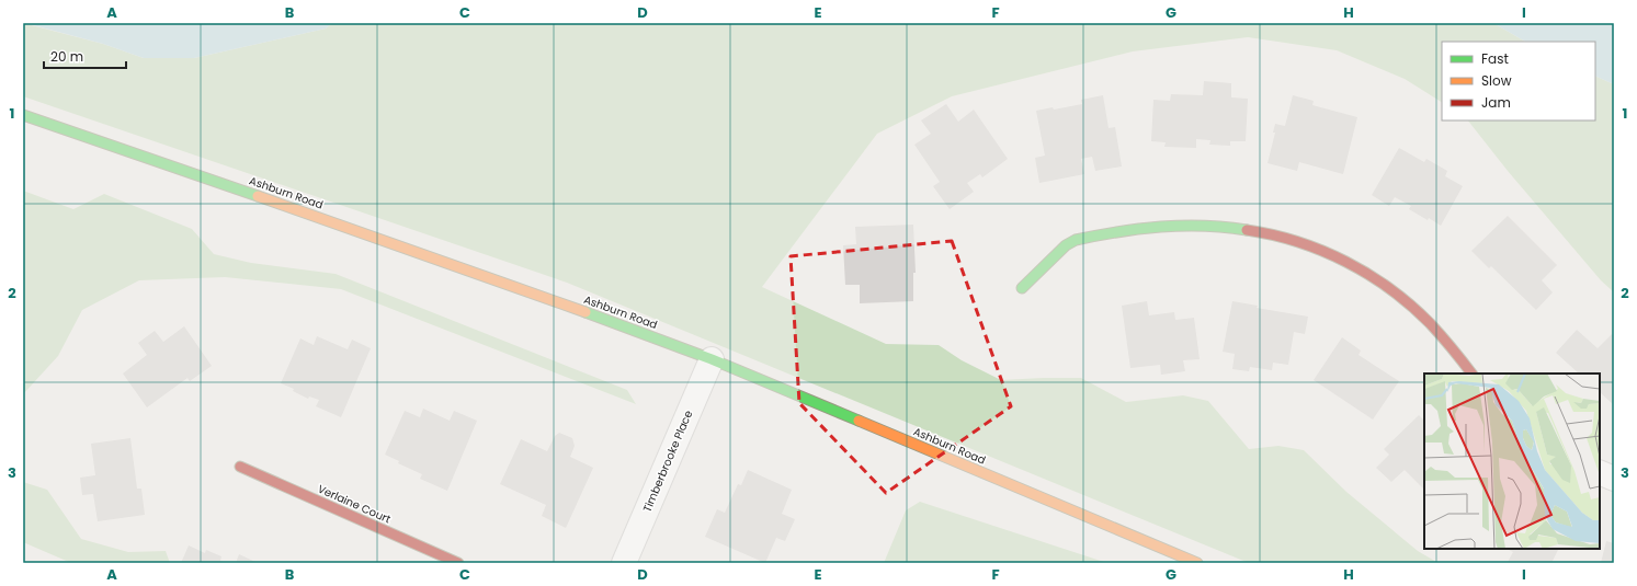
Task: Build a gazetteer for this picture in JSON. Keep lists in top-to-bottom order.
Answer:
{
  "streets": {
    "main road": ["Ashburn Road", "Verlaine Court"],
    "street": ["Timberbrooke Place"]
  },
  "crossings": [
    ["Ashburn Road", "Timberbrooke Place"]
  ],
  "legend": ["Fast", "Slow", "Jam"],
  "scale_bar": "20 m",
  "grid": {
    "columns": [
      "A",
      "B",
      "C",
      "D",
      "E",
      "F",
      "G",
      "H",
      "I"
    ],
    "rows": ["1", "2", "3"]
  }
}
